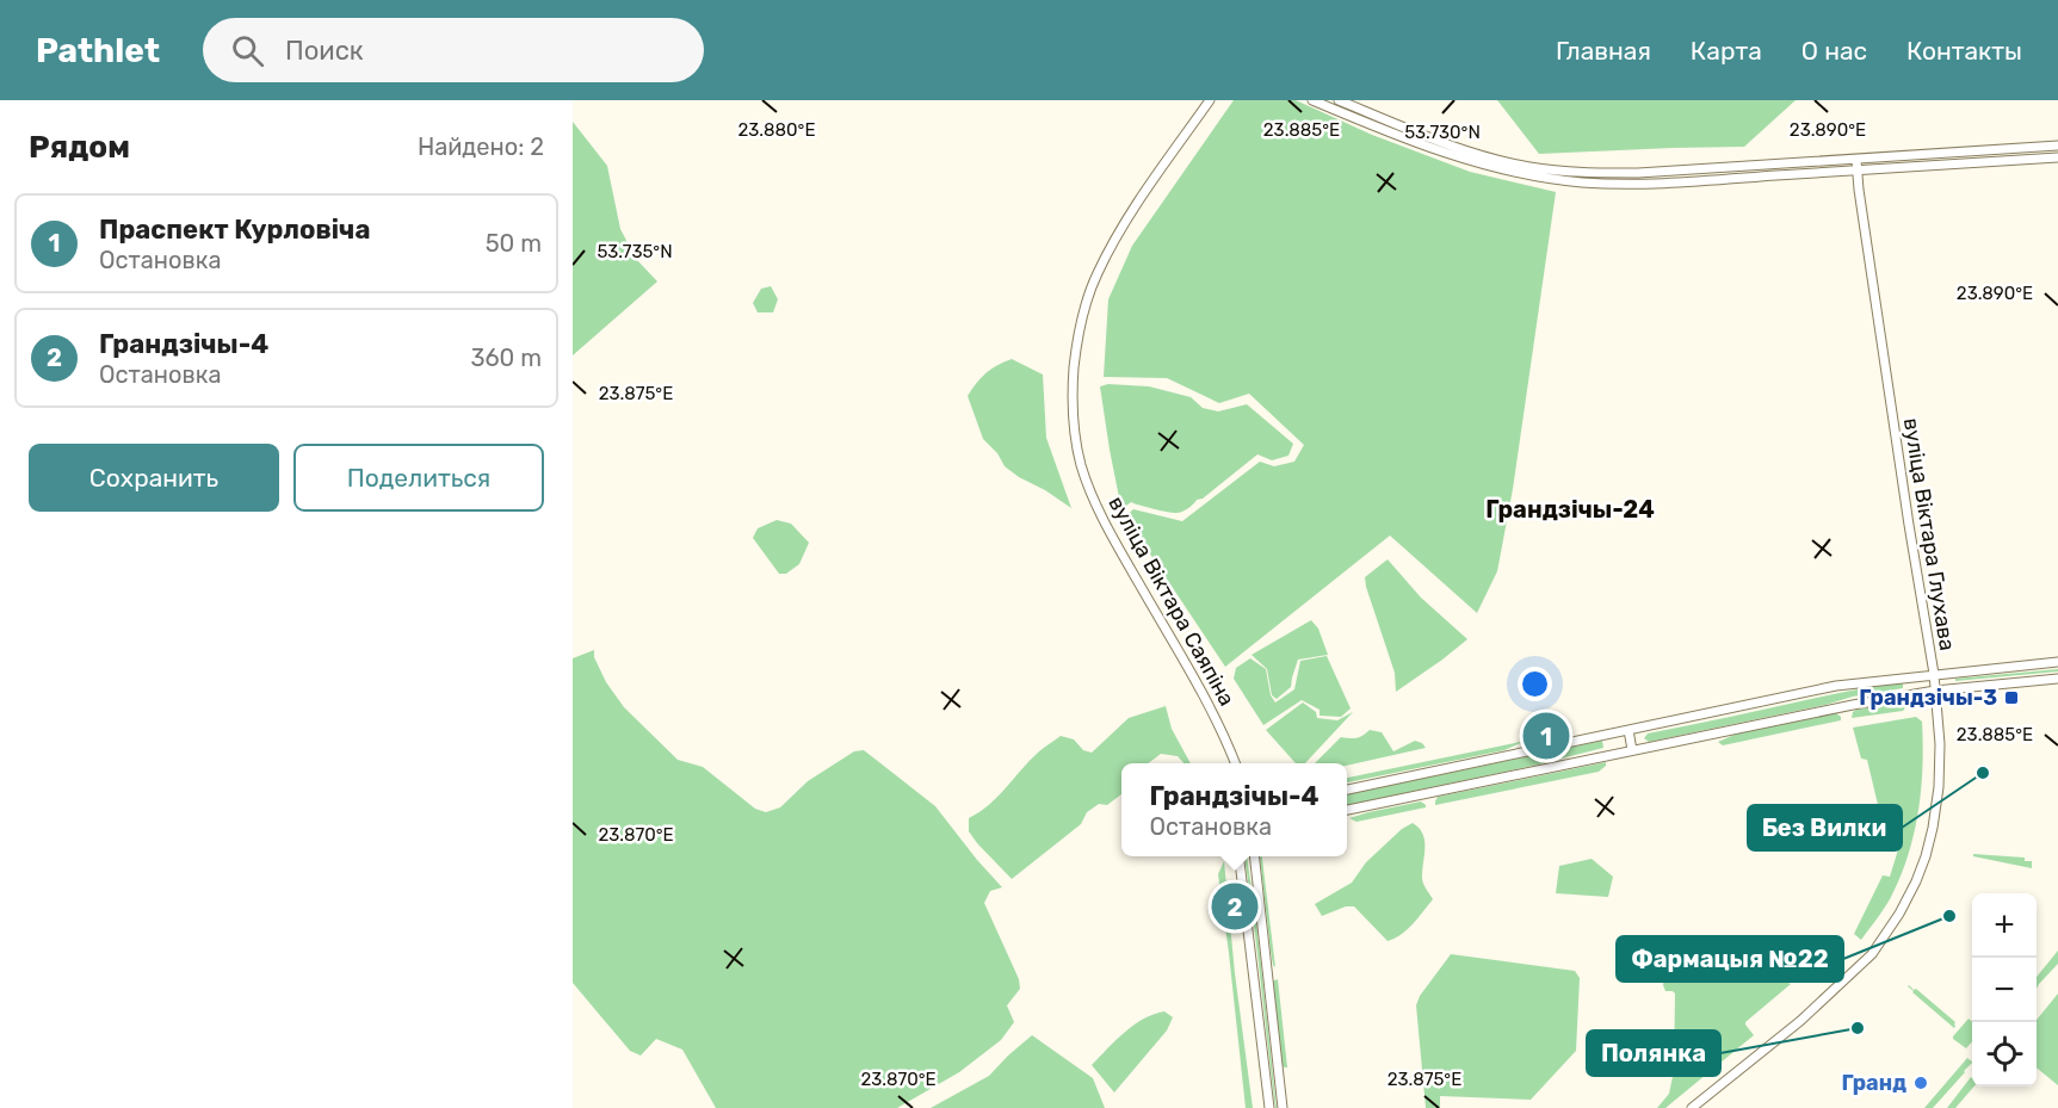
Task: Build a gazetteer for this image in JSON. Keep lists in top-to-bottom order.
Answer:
{
  "streets": {
    "street": ["вуліца Віктара Глухава", "вуліца Віктара Саяпіна"]
  },
  "districts": ["Грандзічы-24"],
  "places": {
    "transit": ["Грандзічы-3"],
    "other": [
      "Без Вилки",
      "Фармацыя №22",
      "Полянка",
      "Гранд"
    ]
  },
  "page": {
    "header": "Pathlet",
    "search": "Поиск",
    "nav": [
      "Главная",
      "Карта",
      "О нас",
      "Контакты"
    ],
    "heading": ["Рядом", "Найдено: 2"],
    "list": [
      {
        "mark": "1",
        "name": "Праспект Курловіча",
        "note": "Остановка",
        "value": "50 m"
      },
      {
        "mark": "2",
        "name": "Грандзічы-4",
        "note": "Остановка",
        "value": "360 m"
      }
    ],
    "buttons": ["Сохранить", "Поделиться"],
    "pins": ["1", "2"],
    "popup": ["Грандзічы-4", "Остановка"],
    "map_buttons": ["+", "−"]
  },
  "coordinates": [
    "23.880°E",
    "23.885°E",
    "23.890°E",
    "53.730°N",
    "53.735°N",
    "23.875°E",
    "23.870°E"
  ]
}
